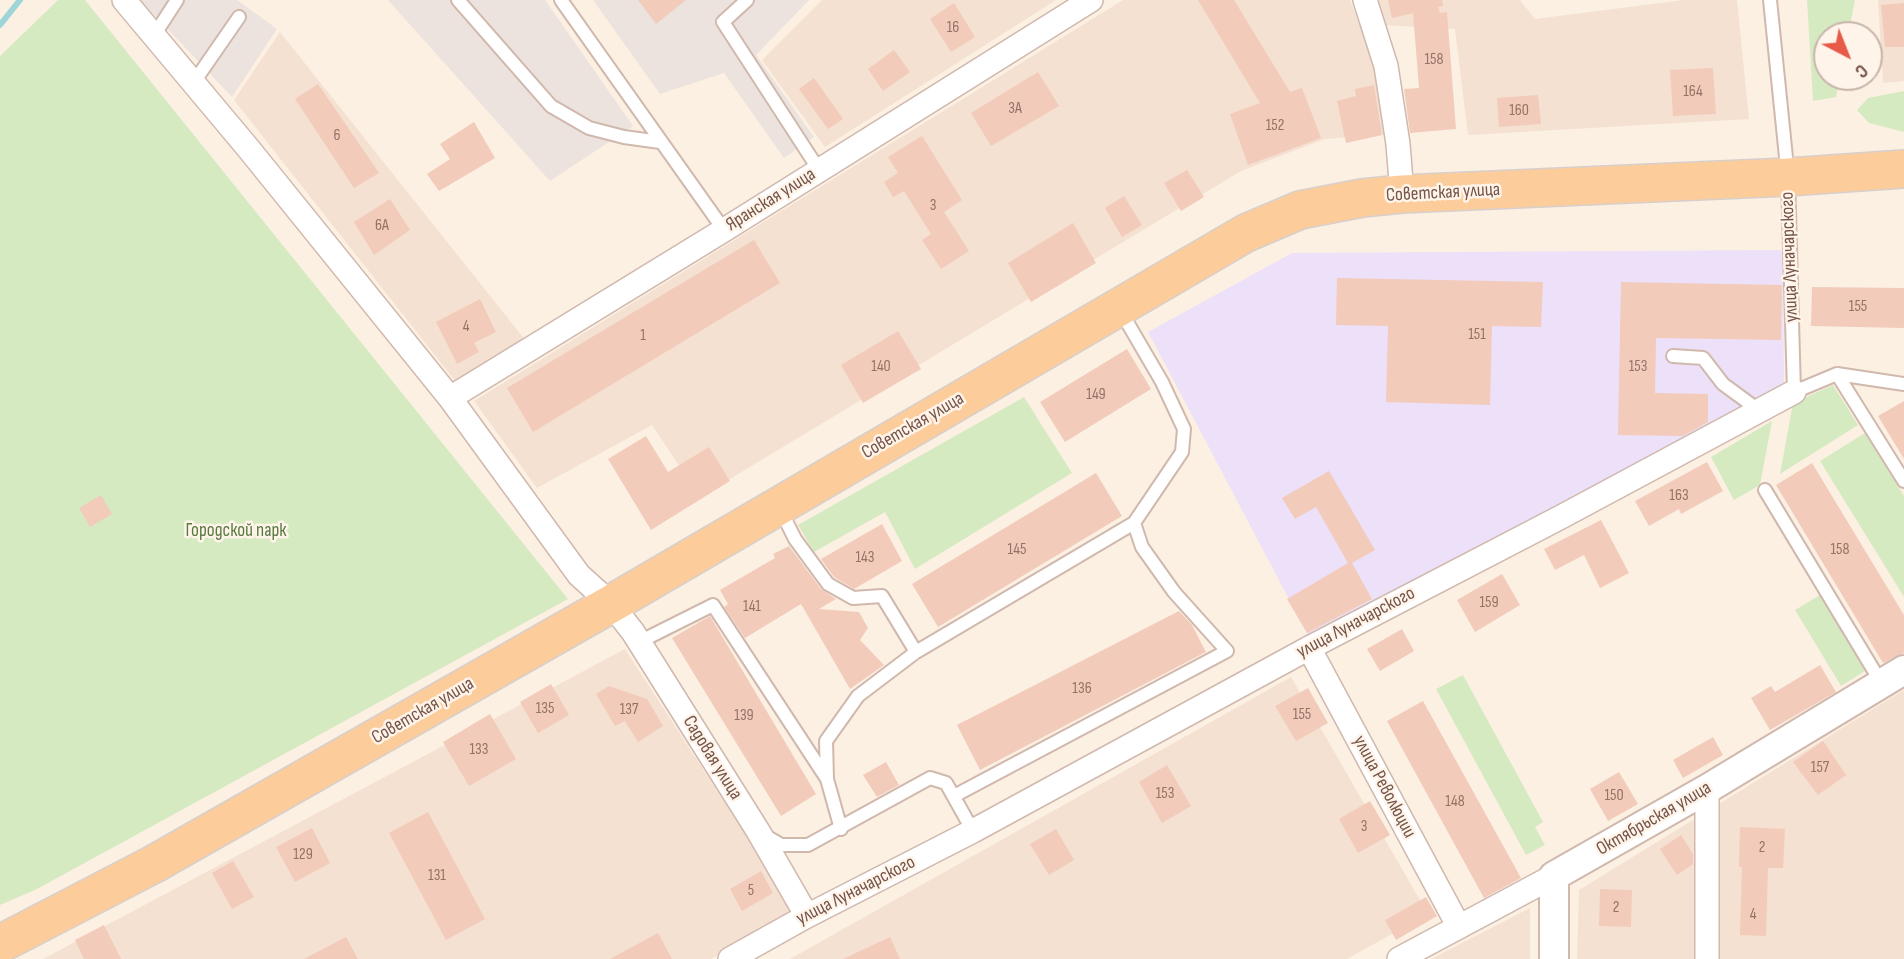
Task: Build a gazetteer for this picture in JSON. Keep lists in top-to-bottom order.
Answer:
{
  "streets": {
    "main road": ["Советская улица"],
    "street": [
      "Яранская улица",
      "улица Луначарского",
      "Садовая улица",
      "улица Революции",
      "Октябрьская улица"
    ]
  },
  "crossings": [
    ["Советская улица", "улица Луначарского"],
    ["Советская улица", "Садовая улица"],
    ["Яранская улица", "Садовая улица"],
    ["улица Луначарского", "Садовая улица"],
    ["улица Луначарского", "улица Революции"],
    ["улица Революции", "Октябрьская улица"]
  ],
  "parks": ["Городской парк"],
  "house_numbers": [
    "16",
    "158",
    "164",
    "3А",
    "160",
    "152",
    "6",
    "3",
    "6А",
    "155",
    "4",
    "151",
    "1",
    "140",
    "153",
    "149",
    "163",
    "145",
    "158",
    "143",
    "159",
    "141",
    "136",
    "135",
    "137",
    "155",
    "139",
    "133",
    "157",
    "153",
    "150",
    "148",
    "3",
    "2",
    "129",
    "131",
    "5",
    "2",
    "4"
  ],
  "north": "bottom right"
}
